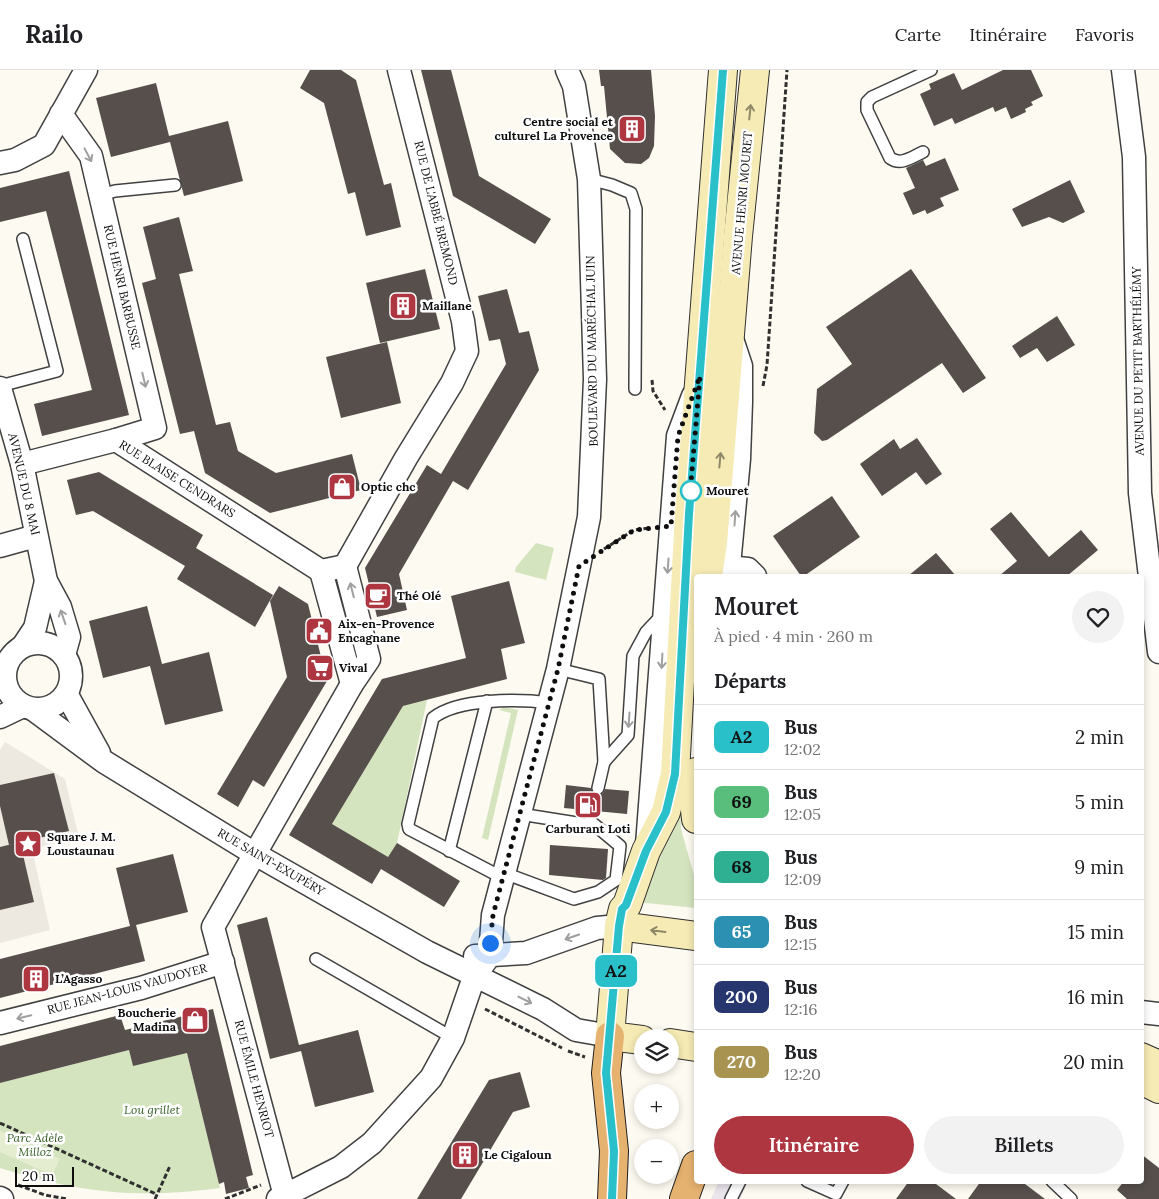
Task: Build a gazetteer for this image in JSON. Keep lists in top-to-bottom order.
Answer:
{
  "streets": {
    "main road": ["AVENUE HENRI MOURET"],
    "street": [
      "RUE DE L'ABBÉ BREMOND",
      "RUE HENRI BARBUSSE",
      "BOULEVARD DU MARÉCHAL JUIN",
      "AVENUE DU PETIT BARTHÉLÉMY",
      "RUE BLAISE CENDRARS",
      "AVENUE DU 8 MAI",
      "RUE SAINT-EXUPÉRY",
      "RUE JEAN-LOUIS VAUDOYER",
      "RUE ÉMILE HENRIOT"
    ]
  },
  "crossings": [
    ["AVENUE HENRI MOURET", "RUE SAINT-EXUPÉRY"],
    ["RUE HENRI BARBUSSE", "RUE BLAISE CENDRARS"],
    ["RUE BLAISE CENDRARS", "AVENUE DU 8 MAI"],
    ["AVENUE DU 8 MAI", "RUE SAINT-EXUPÉRY"],
    ["RUE SAINT-EXUPÉRY", "RUE JEAN-LOUIS VAUDOYER"],
    ["RUE JEAN-LOUIS VAUDOYER", "RUE ÉMILE HENRIOT"]
  ],
  "one_way": ["RUE HENRI BARBUSSE", "RUE JEAN-LOUIS VAUDOYER"],
  "parks": ["Lou grillet", "Parc Adèle Milloz"],
  "places": {
    "building": [
      "Centre social et culturel La Provence",
      "Maillane",
      "L’Agasso",
      "Le Cigaloun"
    ],
    "shop": ["Optic chc", "Boucherie Madina"],
    "other": ["Mouret"],
    "cafe": ["Thé Olé"],
    "public building": ["Aix-en-Provence Encagnane"],
    "supermarket": ["Vival"],
    "fuel station": ["Carburant Loti"],
    "place": ["Square J. M. Loustaunau"]
  },
  "lines": ["bus line A2"],
  "scale_bar": "20 m",
  "page": {
    "header": "Railo",
    "nav": ["Carte", "Itinéraire", "Favoris"],
    "on_map": "A2",
    "heading": [
      ["Mouret", "À pied · 4 min · 260 m"],
      "Départs"
    ],
    "list": [
      {
        "mark": "A2",
        "name": "Bus",
        "note": "12:02",
        "value": "2 min"
      },
      {
        "mark": "69",
        "name": "Bus",
        "note": "12:05",
        "value": "5 min"
      },
      {
        "mark": "68",
        "name": "Bus",
        "note": "12:09",
        "value": "9 min"
      },
      {
        "mark": "65",
        "name": "Bus",
        "note": "12:15",
        "value": "15 min"
      },
      {
        "mark": "200",
        "name": "Bus",
        "note": "12:16",
        "value": "16 min"
      },
      {
        "mark": "270",
        "name": "Bus",
        "note": "12:20",
        "value": "20 min"
      }
    ],
    "map_buttons": ["+", "−"],
    "buttons": ["Itinéraire", "Billets"],
    "scale": "20 m"
  }
}
